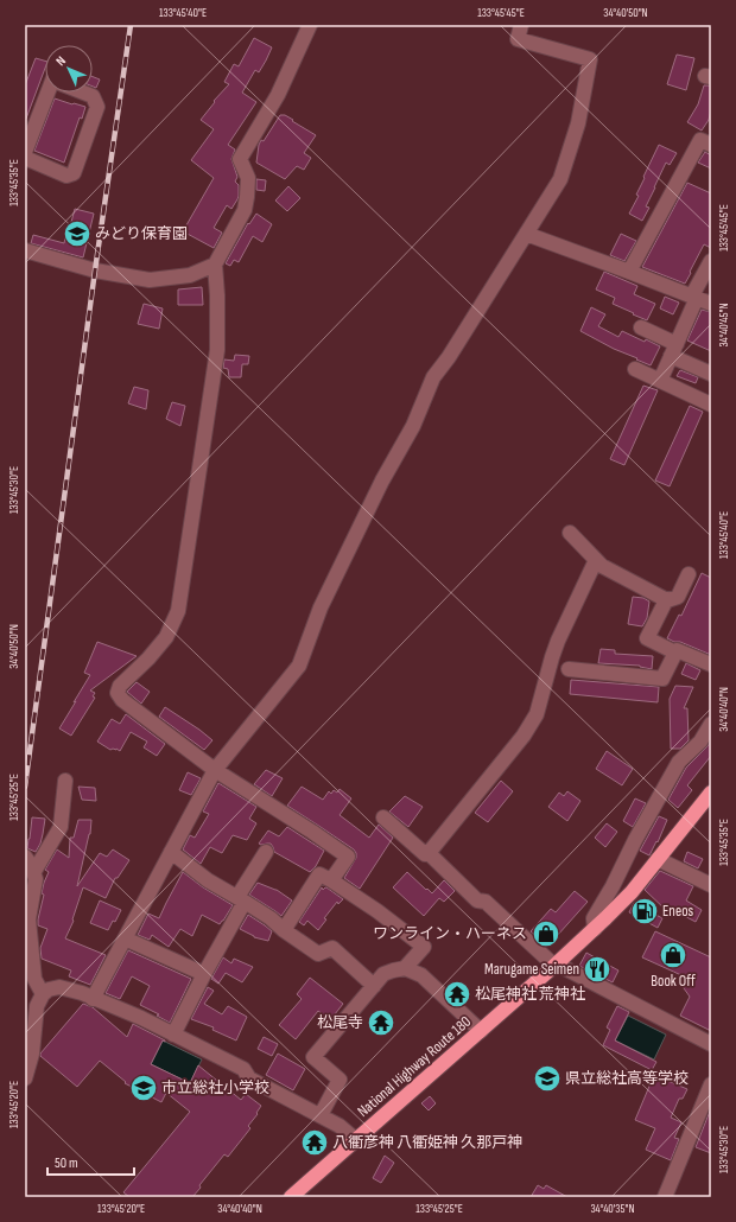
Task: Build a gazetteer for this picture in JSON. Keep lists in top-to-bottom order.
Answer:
{
  "streets": {
    "highway": ["National Highway Route 180"]
  },
  "places": {
    "school or university": ["みどり保育園", "県立総社高等学校", "市立総社小学校"],
    "fuel station": ["Eneos"],
    "shop": ["ワンライン・ハーネス", "Book Off"],
    "restaurant": ["Marugame Seimen"],
    "temple": ["松尾神社 荒神社", "松尾寺", "八衢彦神 八衢姫神 久那戸神"]
  },
  "scale_bar": "50 m",
  "north": "top left",
  "coordinates": [
    "133°45'40\"E",
    "133°45'45\"E",
    "34°40'50\"N",
    "133°45'35\"E",
    "34°40'45\"N",
    "133°45'30\"E",
    "34°40'40\"N",
    "133°45'25\"E",
    "133°45'20\"E",
    "34°40'35\"N"
  ]
}
